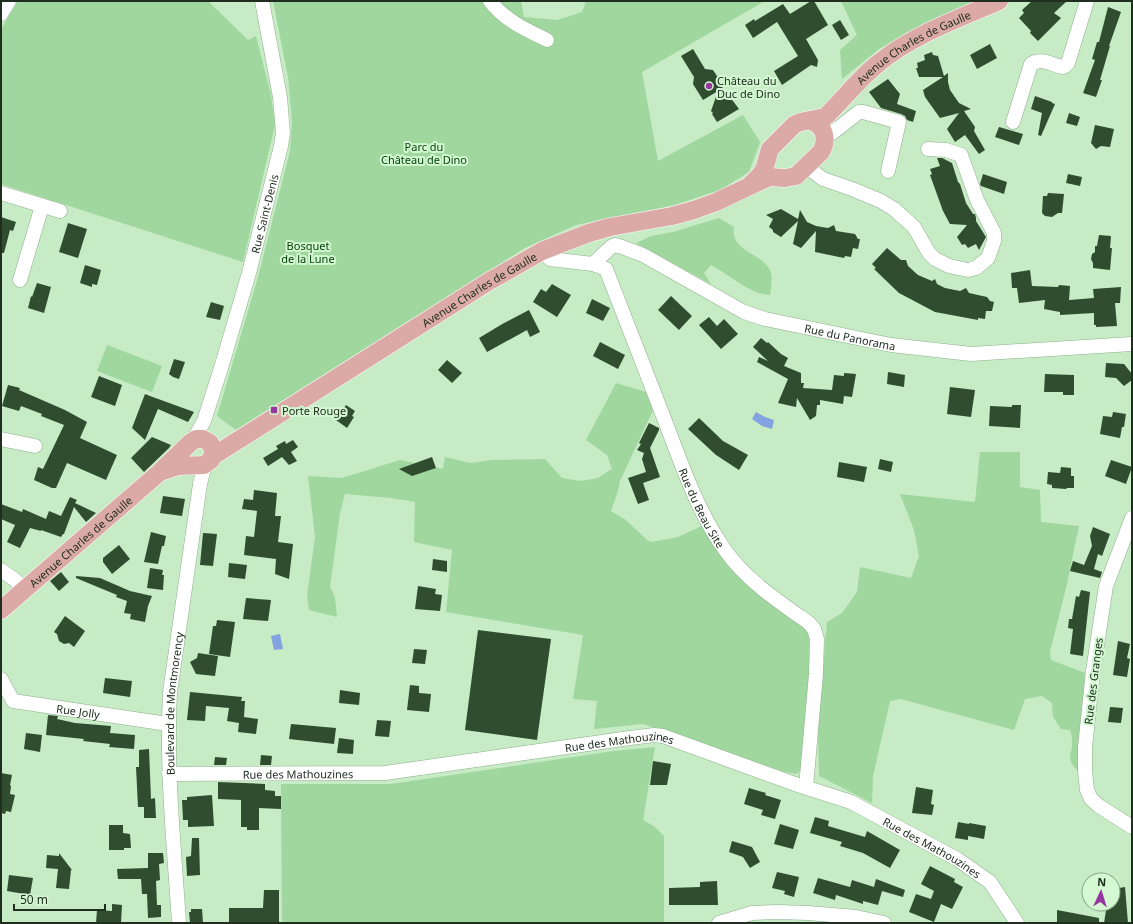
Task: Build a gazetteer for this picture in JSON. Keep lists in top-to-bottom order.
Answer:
{
  "streets": {
    "main road": ["Avenue Charles de Gaulle"],
    "street": [
      "Rue Saint-Denis",
      "Rue du Panorama",
      "Rue du Beau Site",
      "Rue des Granges",
      "Boulevard de Montmorency",
      "Rue Jolly",
      "Rue des Mathouzines"
    ]
  },
  "crossings": [
    ["Avenue Charles de Gaulle", "Rue Saint-Denis"],
    ["Avenue Charles de Gaulle", "Rue du Beau Site"],
    ["Avenue Charles de Gaulle", "Boulevard de Montmorency"],
    ["Rue Saint-Denis", "Boulevard de Montmorency"],
    ["Rue du Panorama", "Rue du Beau Site"],
    ["Rue du Beau Site", "Rue des Mathouzines"],
    ["Boulevard de Montmorency", "Rue Jolly"],
    ["Boulevard de Montmorency", "Rue des Mathouzines"]
  ],
  "parks": ["Parc du Château de Dino", "Bosquet de la Lune"],
  "places": {
    "other": ["Château du Duc de Dino"],
    "transit": ["Porte Rouge"]
  },
  "scale_bar": "50 m",
  "north": "top"
}
